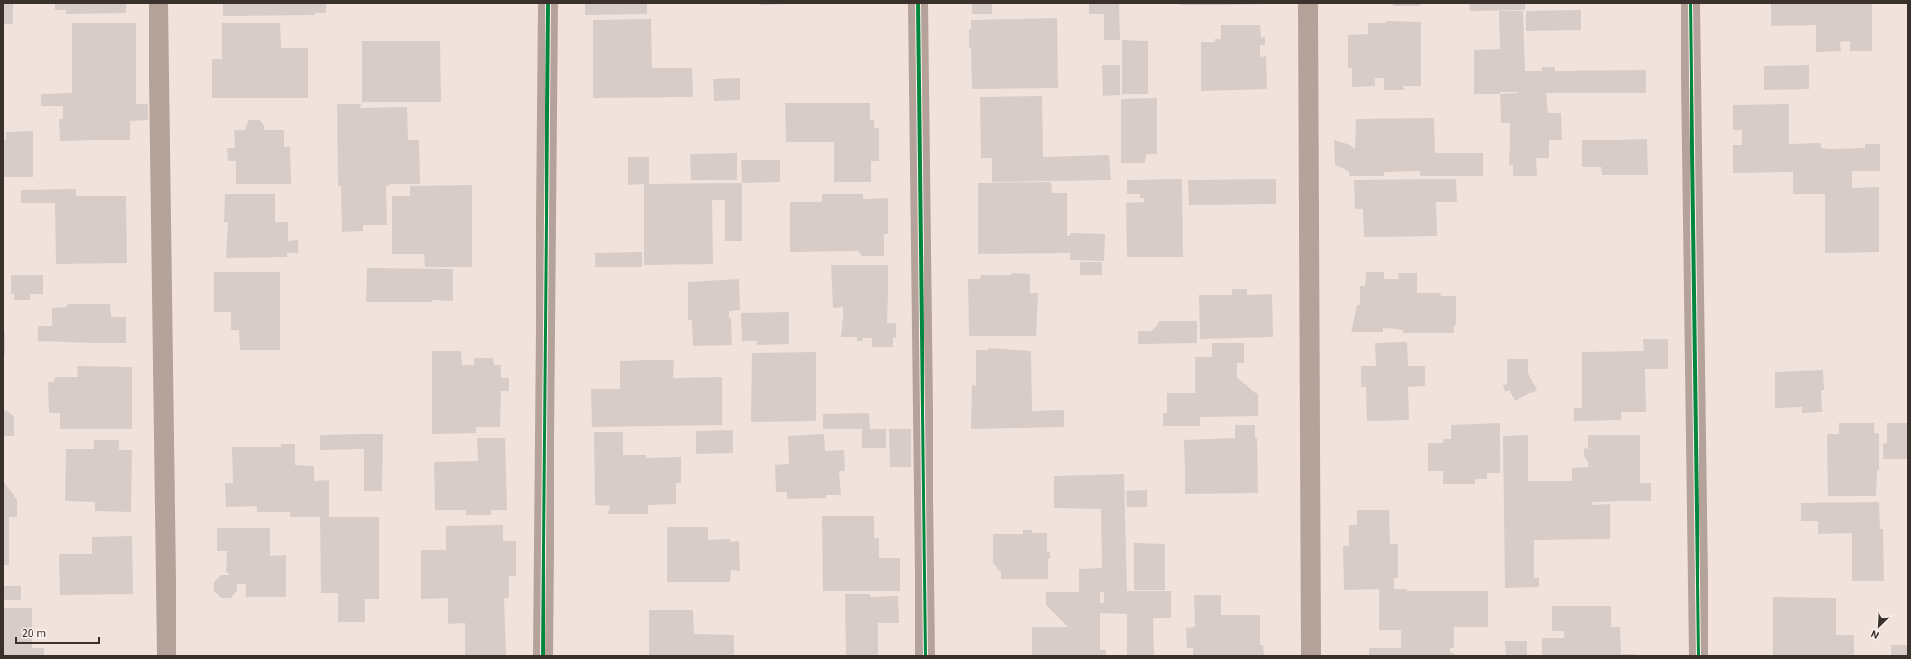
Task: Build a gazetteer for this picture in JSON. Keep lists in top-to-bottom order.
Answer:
{
  "scale_bar": "20 m",
  "north": "bottom left"
}
